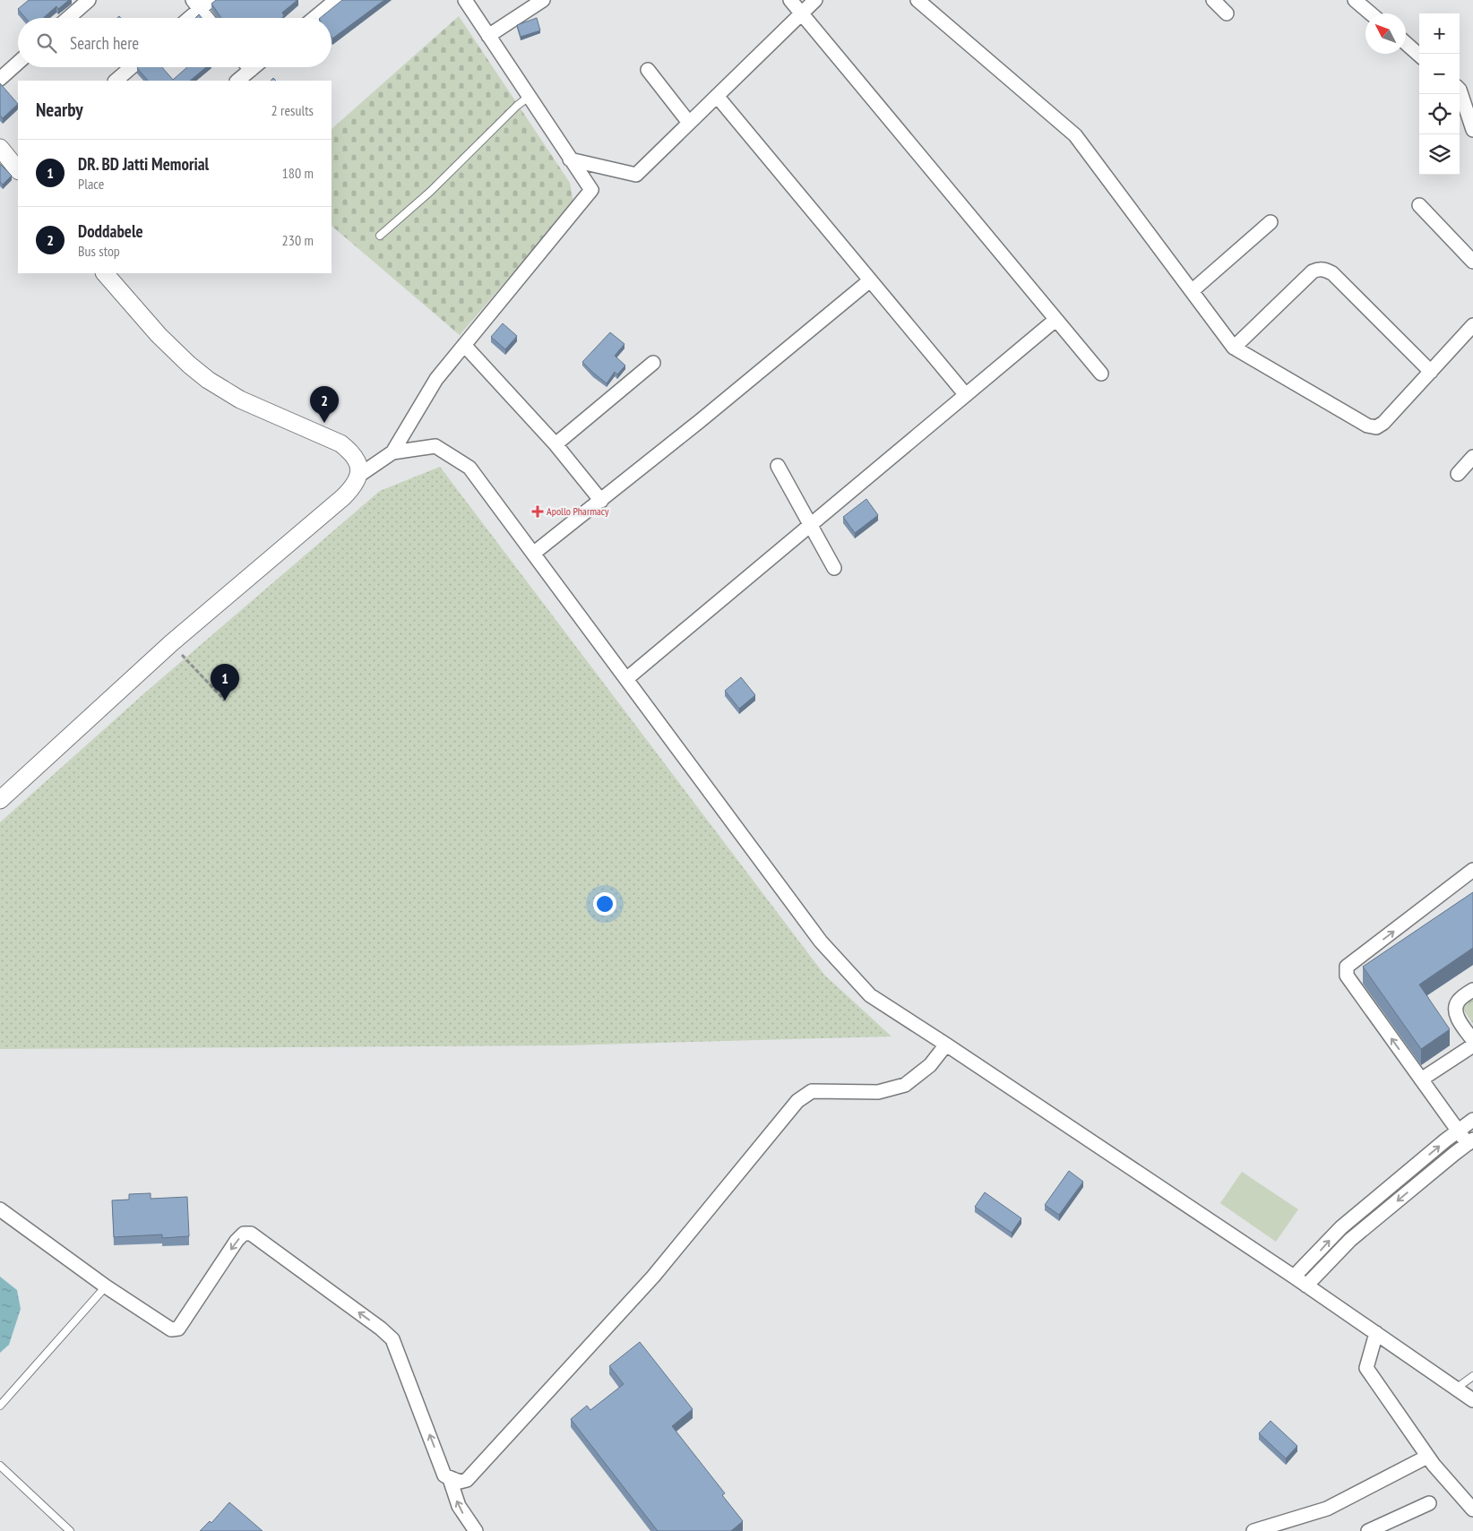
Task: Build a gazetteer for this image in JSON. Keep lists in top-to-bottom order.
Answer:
{
  "places": {
    "health": ["Apollo Pharmacy"]
  },
  "north": "top left",
  "page": {
    "map_buttons": ["+", "−"],
    "search": "Search here",
    "heading": ["Nearby", "2 results"],
    "list": [
      {
        "mark": "1",
        "name": "DR. BD Jatti Memorial",
        "note": "Place",
        "value": "180 m"
      },
      {
        "mark": "2",
        "name": "Doddabele",
        "note": "Bus stop",
        "value": "230 m"
      }
    ],
    "pins": ["2", "1"]
  }
}
